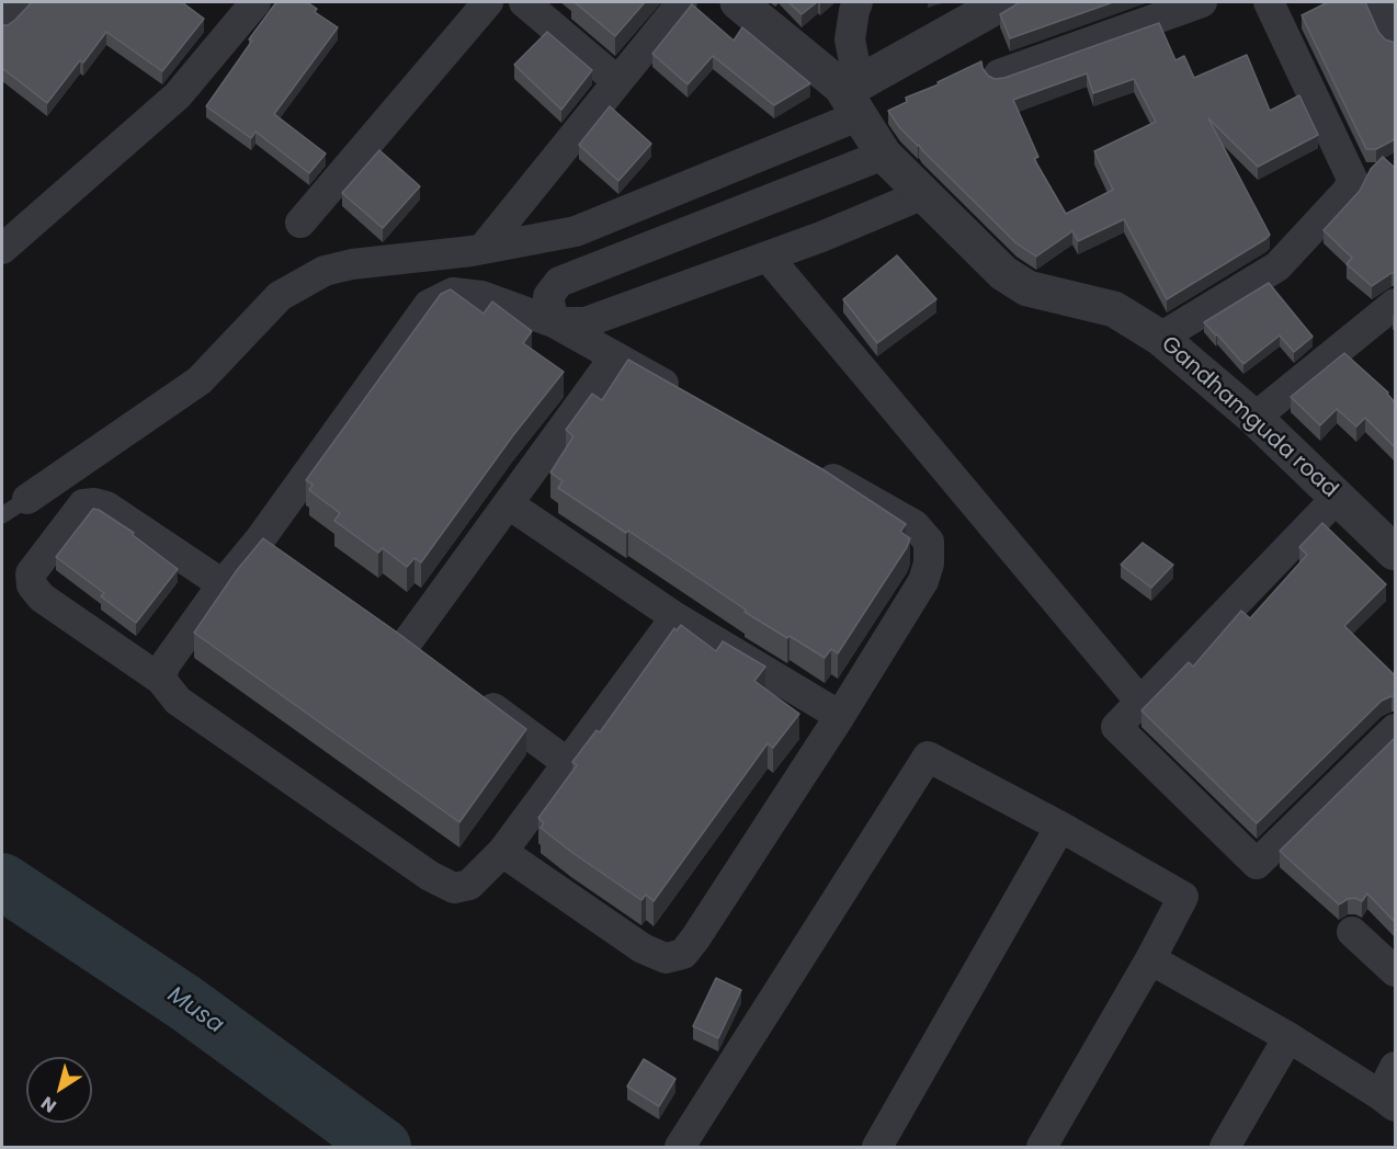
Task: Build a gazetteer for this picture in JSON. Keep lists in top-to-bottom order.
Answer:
{
  "streets": {
    "street": ["Gandhamguda road"]
  },
  "water": ["Musa"],
  "north": "bottom left"
}
